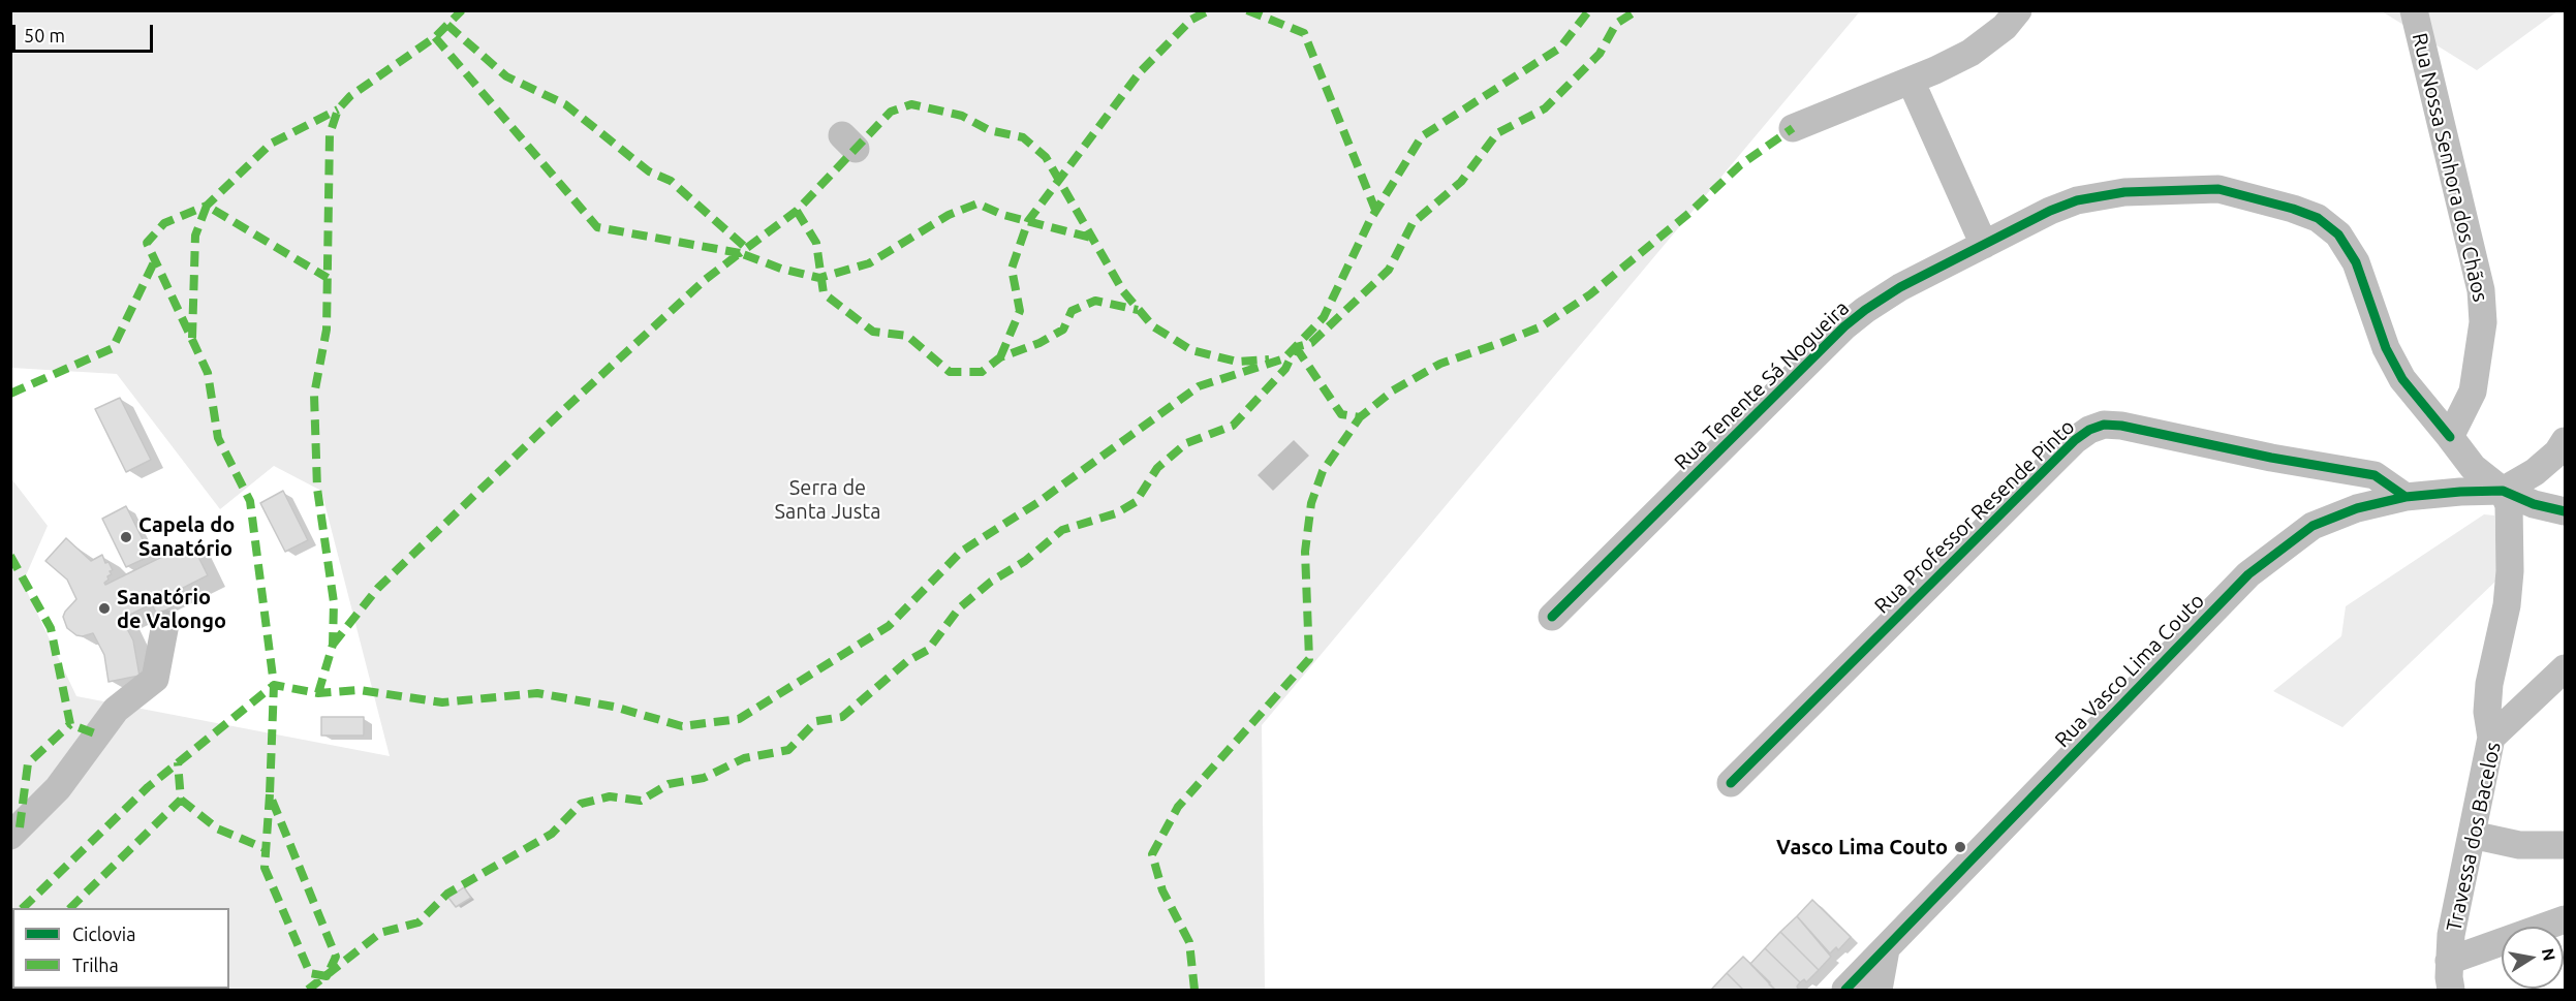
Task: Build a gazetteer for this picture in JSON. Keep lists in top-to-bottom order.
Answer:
{
  "streets": {
    "street": [
      "Rua Nossa Senhora dos Chãos",
      "Rua Tenente Sá Nogueira",
      "Rua Professor Resende Pinto",
      "Rua Vasco Lima Couto",
      "Travessa dos Bacelos"
    ]
  },
  "crossings": [
    ["Rua Nossa Senhora dos Chãos", "Rua Tenente Sá Nogueira"],
    ["Rua Professor Resende Pinto", "Rua Vasco Lima Couto"]
  ],
  "parks": ["Serra de Santa Justa"],
  "places": ["Capela do Sanatório", "Sanatório de Valongo", "Vasco Lima Couto"],
  "legend": ["Ciclovia", "Trilha"],
  "scale_bar": "50 m",
  "north": "right"
}
